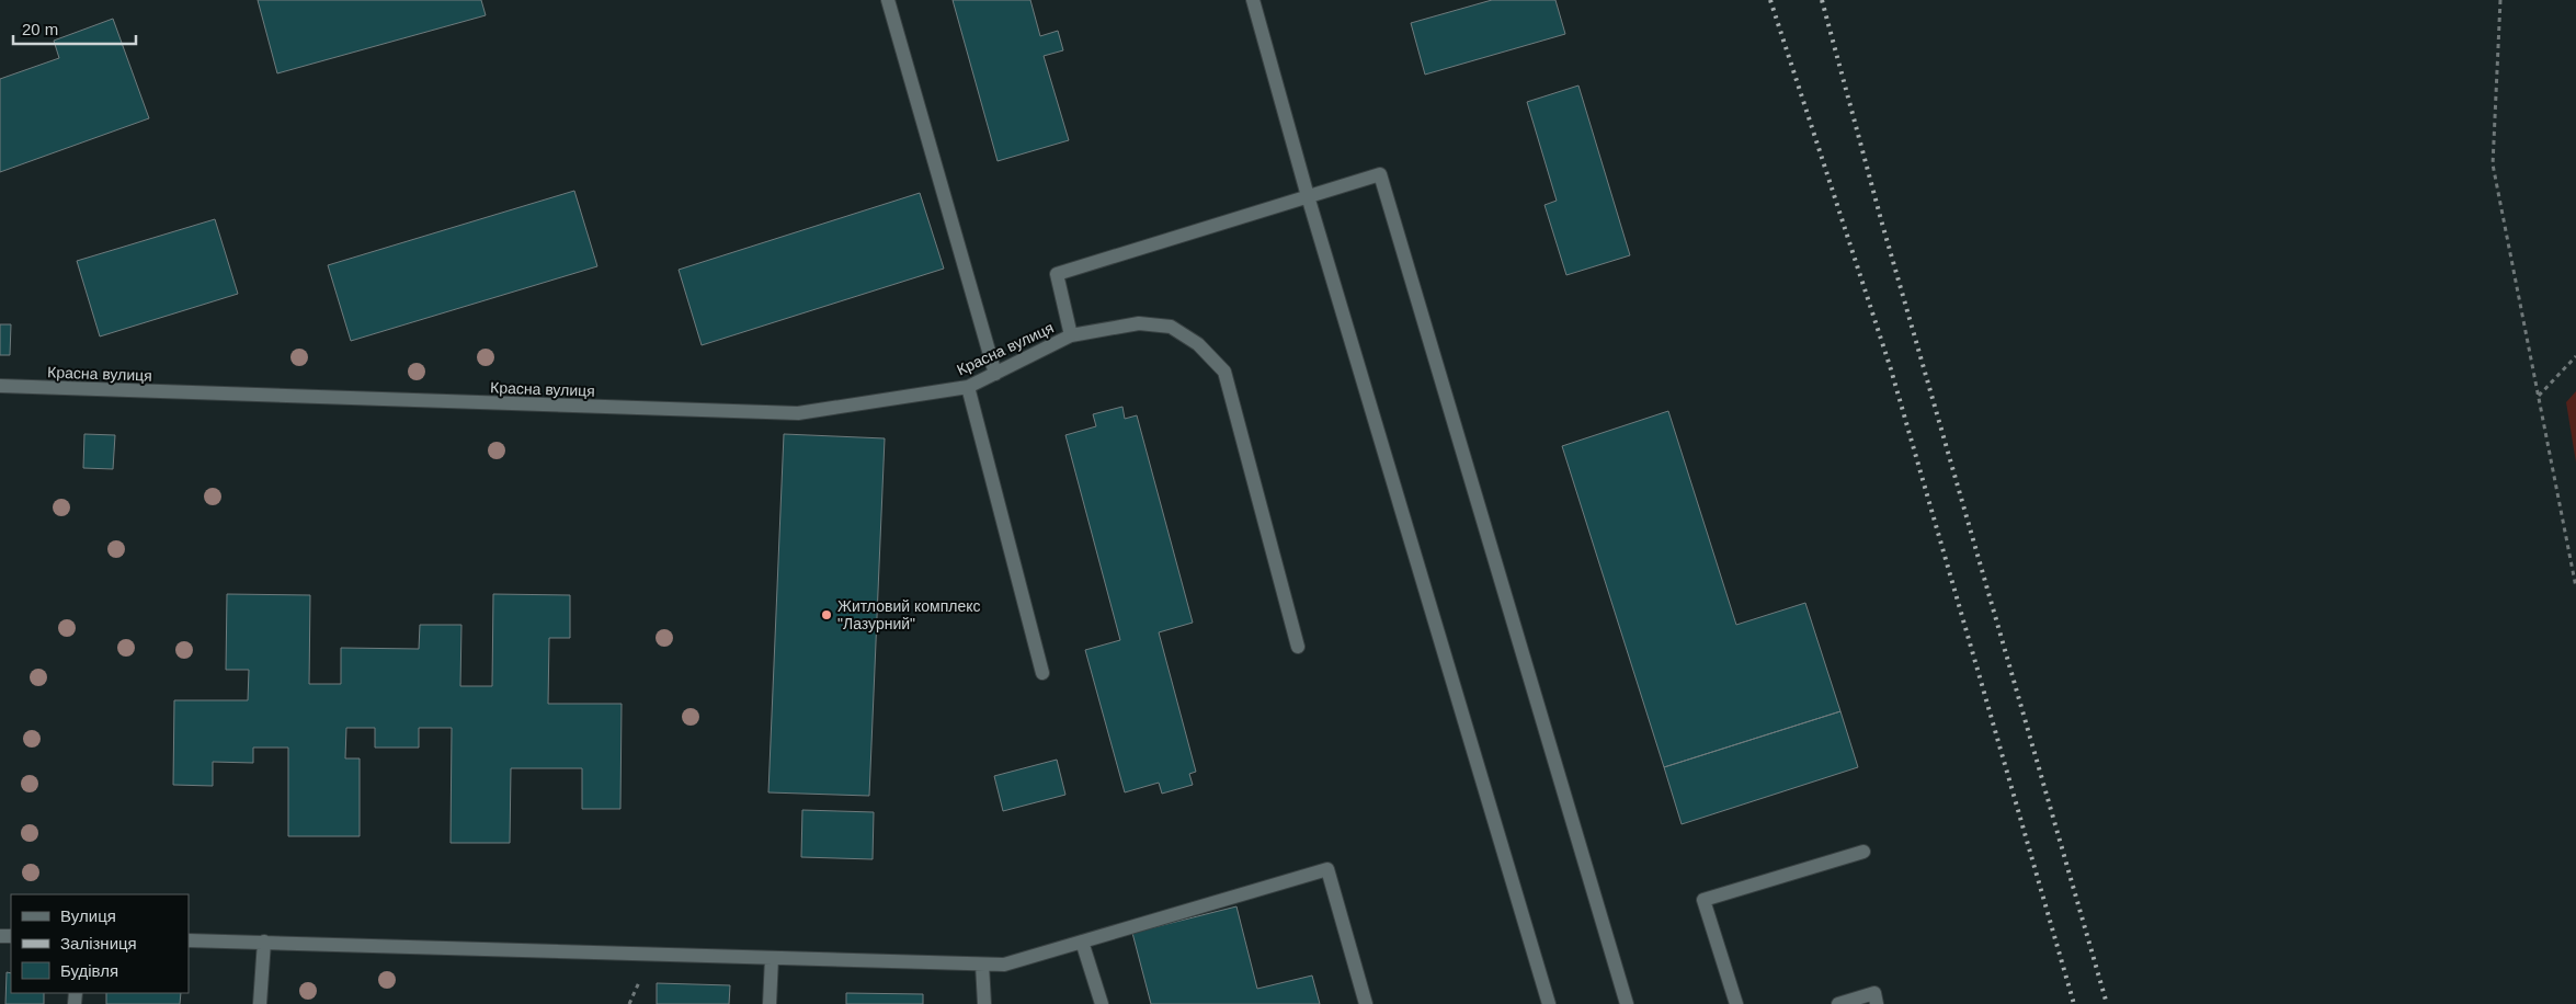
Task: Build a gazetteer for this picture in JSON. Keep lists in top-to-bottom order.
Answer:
{
  "streets": {
    "street": ["Красна вулиця"]
  },
  "places": ["Житловий комплекс \"Лазурний\""],
  "legend": ["Вулиця", "Залізниця", "Будівля"],
  "scale_bar": "20 m"
}
